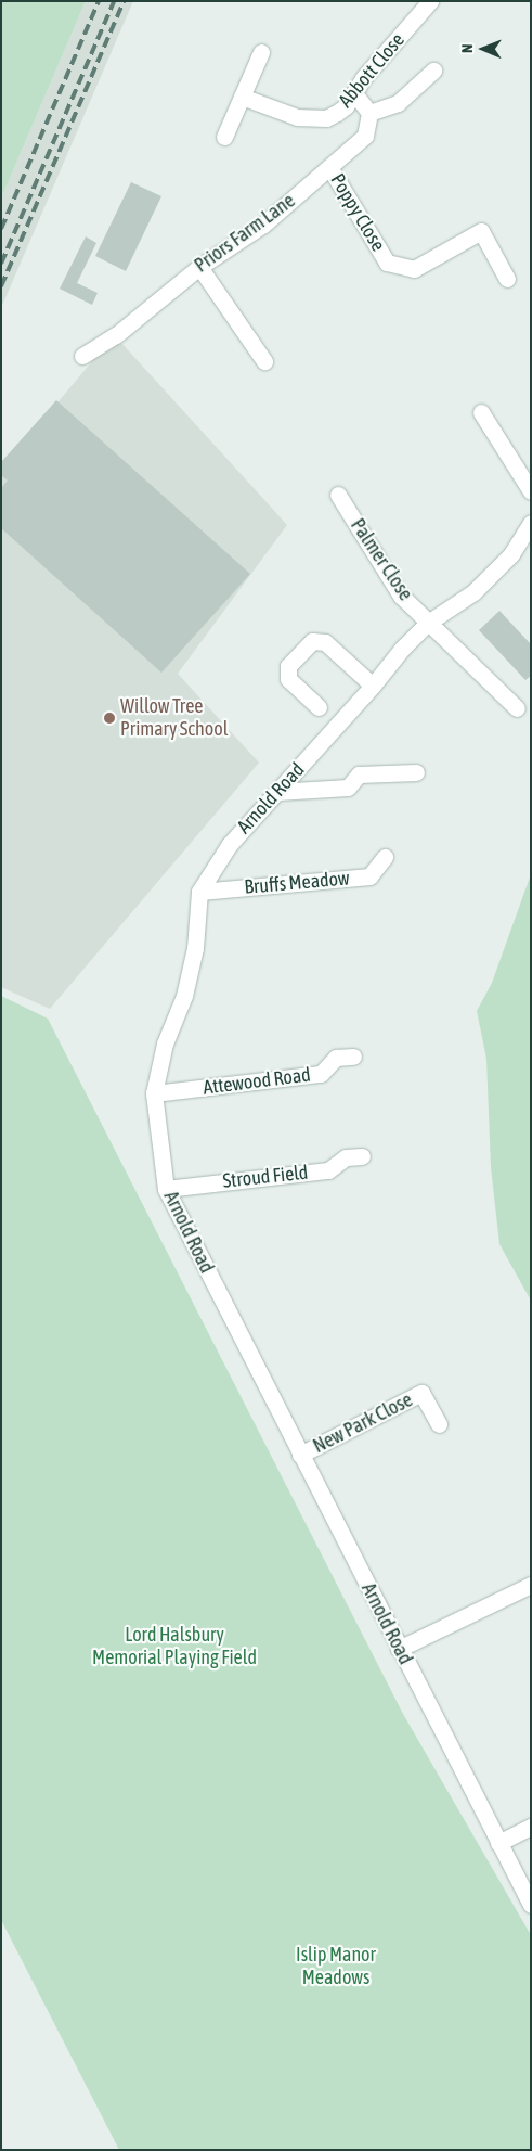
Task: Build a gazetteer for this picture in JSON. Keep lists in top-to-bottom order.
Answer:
{
  "streets": {
    "street": [
      "Abbott Close",
      "Poppy Close",
      "Priors Farm Lane",
      "Palmer Close",
      "Arnold Road",
      "Bruffs Meadow",
      "Attewood Road",
      "Stroud Field",
      "New Park Close"
    ]
  },
  "crossings": [
    ["Poppy Close", "Priors Farm Lane"],
    ["Palmer Close", "Arnold Road"],
    ["Arnold Road", "Bruffs Meadow"],
    ["Arnold Road", "Attewood Road"],
    ["Arnold Road", "Stroud Field"],
    ["Arnold Road", "New Park Close"]
  ],
  "parks": ["Lord Halsbury Memorial Playing Field", "Islip Manor Meadows"],
  "places": ["Willow Tree Primary School"],
  "north": "left"
}
